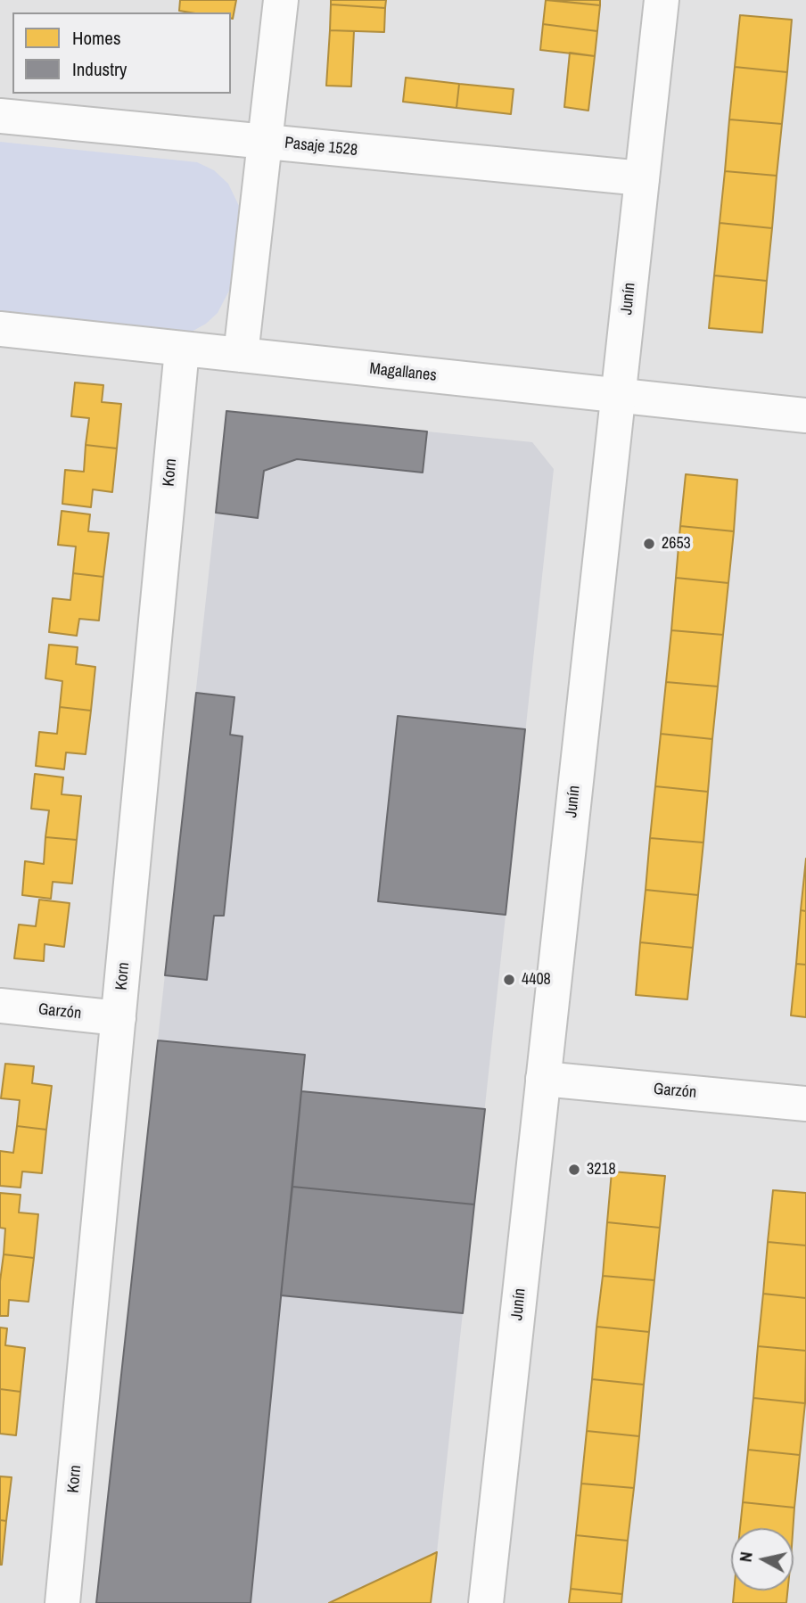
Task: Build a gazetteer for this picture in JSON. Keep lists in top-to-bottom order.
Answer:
{
  "streets": {
    "street": [
      "Pasaje 1528",
      "Junín",
      "Magallanes",
      "Korn",
      "Garzón"
    ]
  },
  "crossings": [
    ["Pasaje 1528", "Junín"],
    ["Junín", "Magallanes"],
    ["Junín", "Garzón"],
    ["Magallanes", "Korn"],
    ["Korn", "Garzón"]
  ],
  "places": ["2653", "4408", "3218"],
  "legend": ["Homes", "Industry"],
  "north": "left"
}
